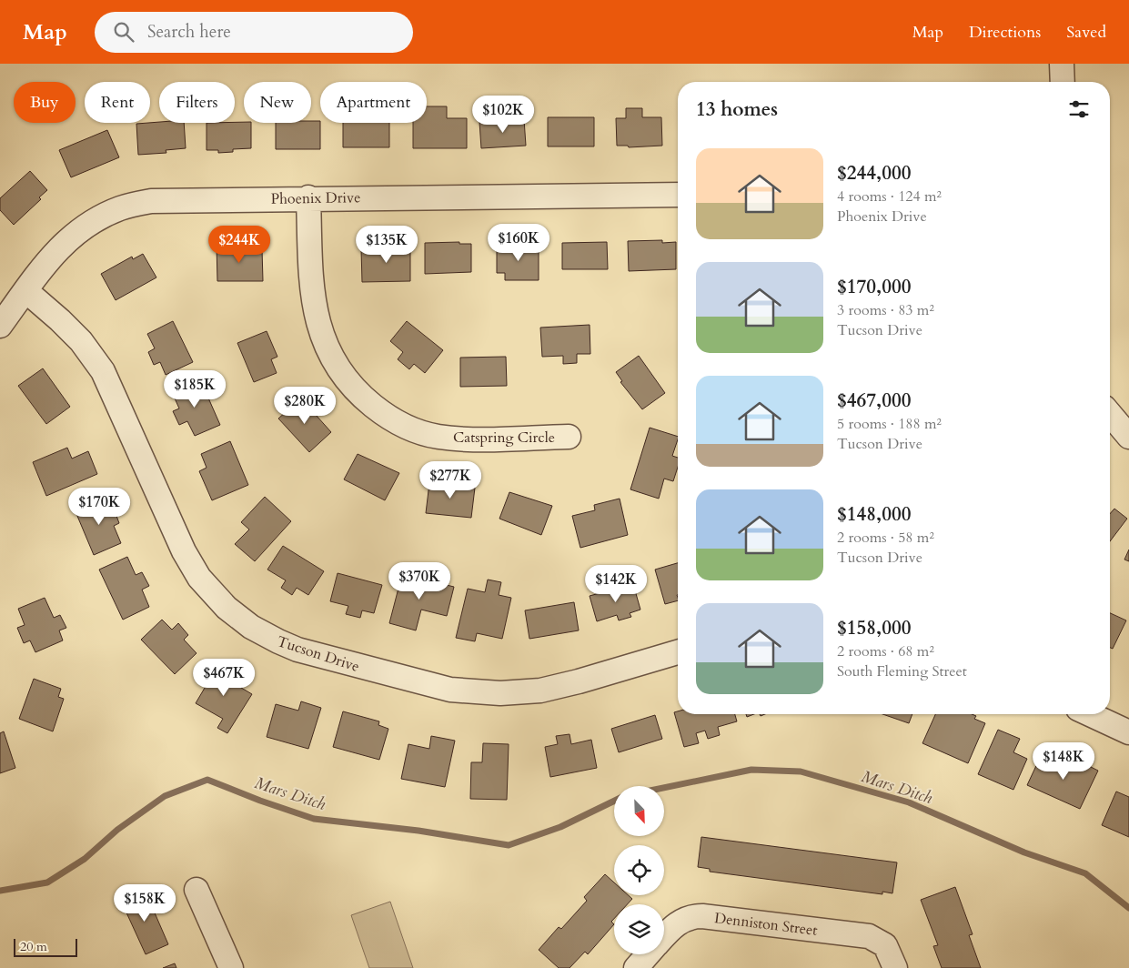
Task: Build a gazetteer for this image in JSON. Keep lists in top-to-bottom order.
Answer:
{
  "streets": {
    "street": [
      "Phoenix Drive",
      "Catspring Circle",
      "Tucson Drive",
      "Denniston Street"
    ]
  },
  "crossings": [
    ["Phoenix Drive", "Catspring Circle"],
    ["Phoenix Drive", "Tucson Drive"]
  ],
  "water": ["Mars Ditch"],
  "scale_bar": "20 m",
  "north": "bottom right",
  "page": {
    "header": "Map",
    "search": "Search here",
    "nav": ["Map", "Directions", "Saved"],
    "chip": [
      "Buy",
      "Rent",
      "Filters",
      "New",
      "Apartment"
    ],
    "heading": "13 homes",
    "price": [
      "$102K",
      "$160K",
      "$244K",
      "$135K",
      "$185K",
      "$280K",
      "$277K",
      "$170K",
      "$370K",
      "$142K",
      "$467K",
      "$148K",
      "$158K"
    ],
    "list": [
      {
        "name": "$244,000",
        "note": "4 rooms · 124 m² · Phoenix Drive"
      },
      {
        "name": "$170,000",
        "note": "3 rooms · 83 m² · Tucson Drive"
      },
      {
        "name": "$467,000",
        "note": "5 rooms · 188 m² · Tucson Drive"
      },
      {
        "name": "$148,000",
        "note": "2 rooms · 58 m² · Tucson Drive"
      },
      {
        "name": "$158,000",
        "note": "2 rooms · 68 m² · South Fleming Street"
      }
    ],
    "scale": "20 m"
  }
}
